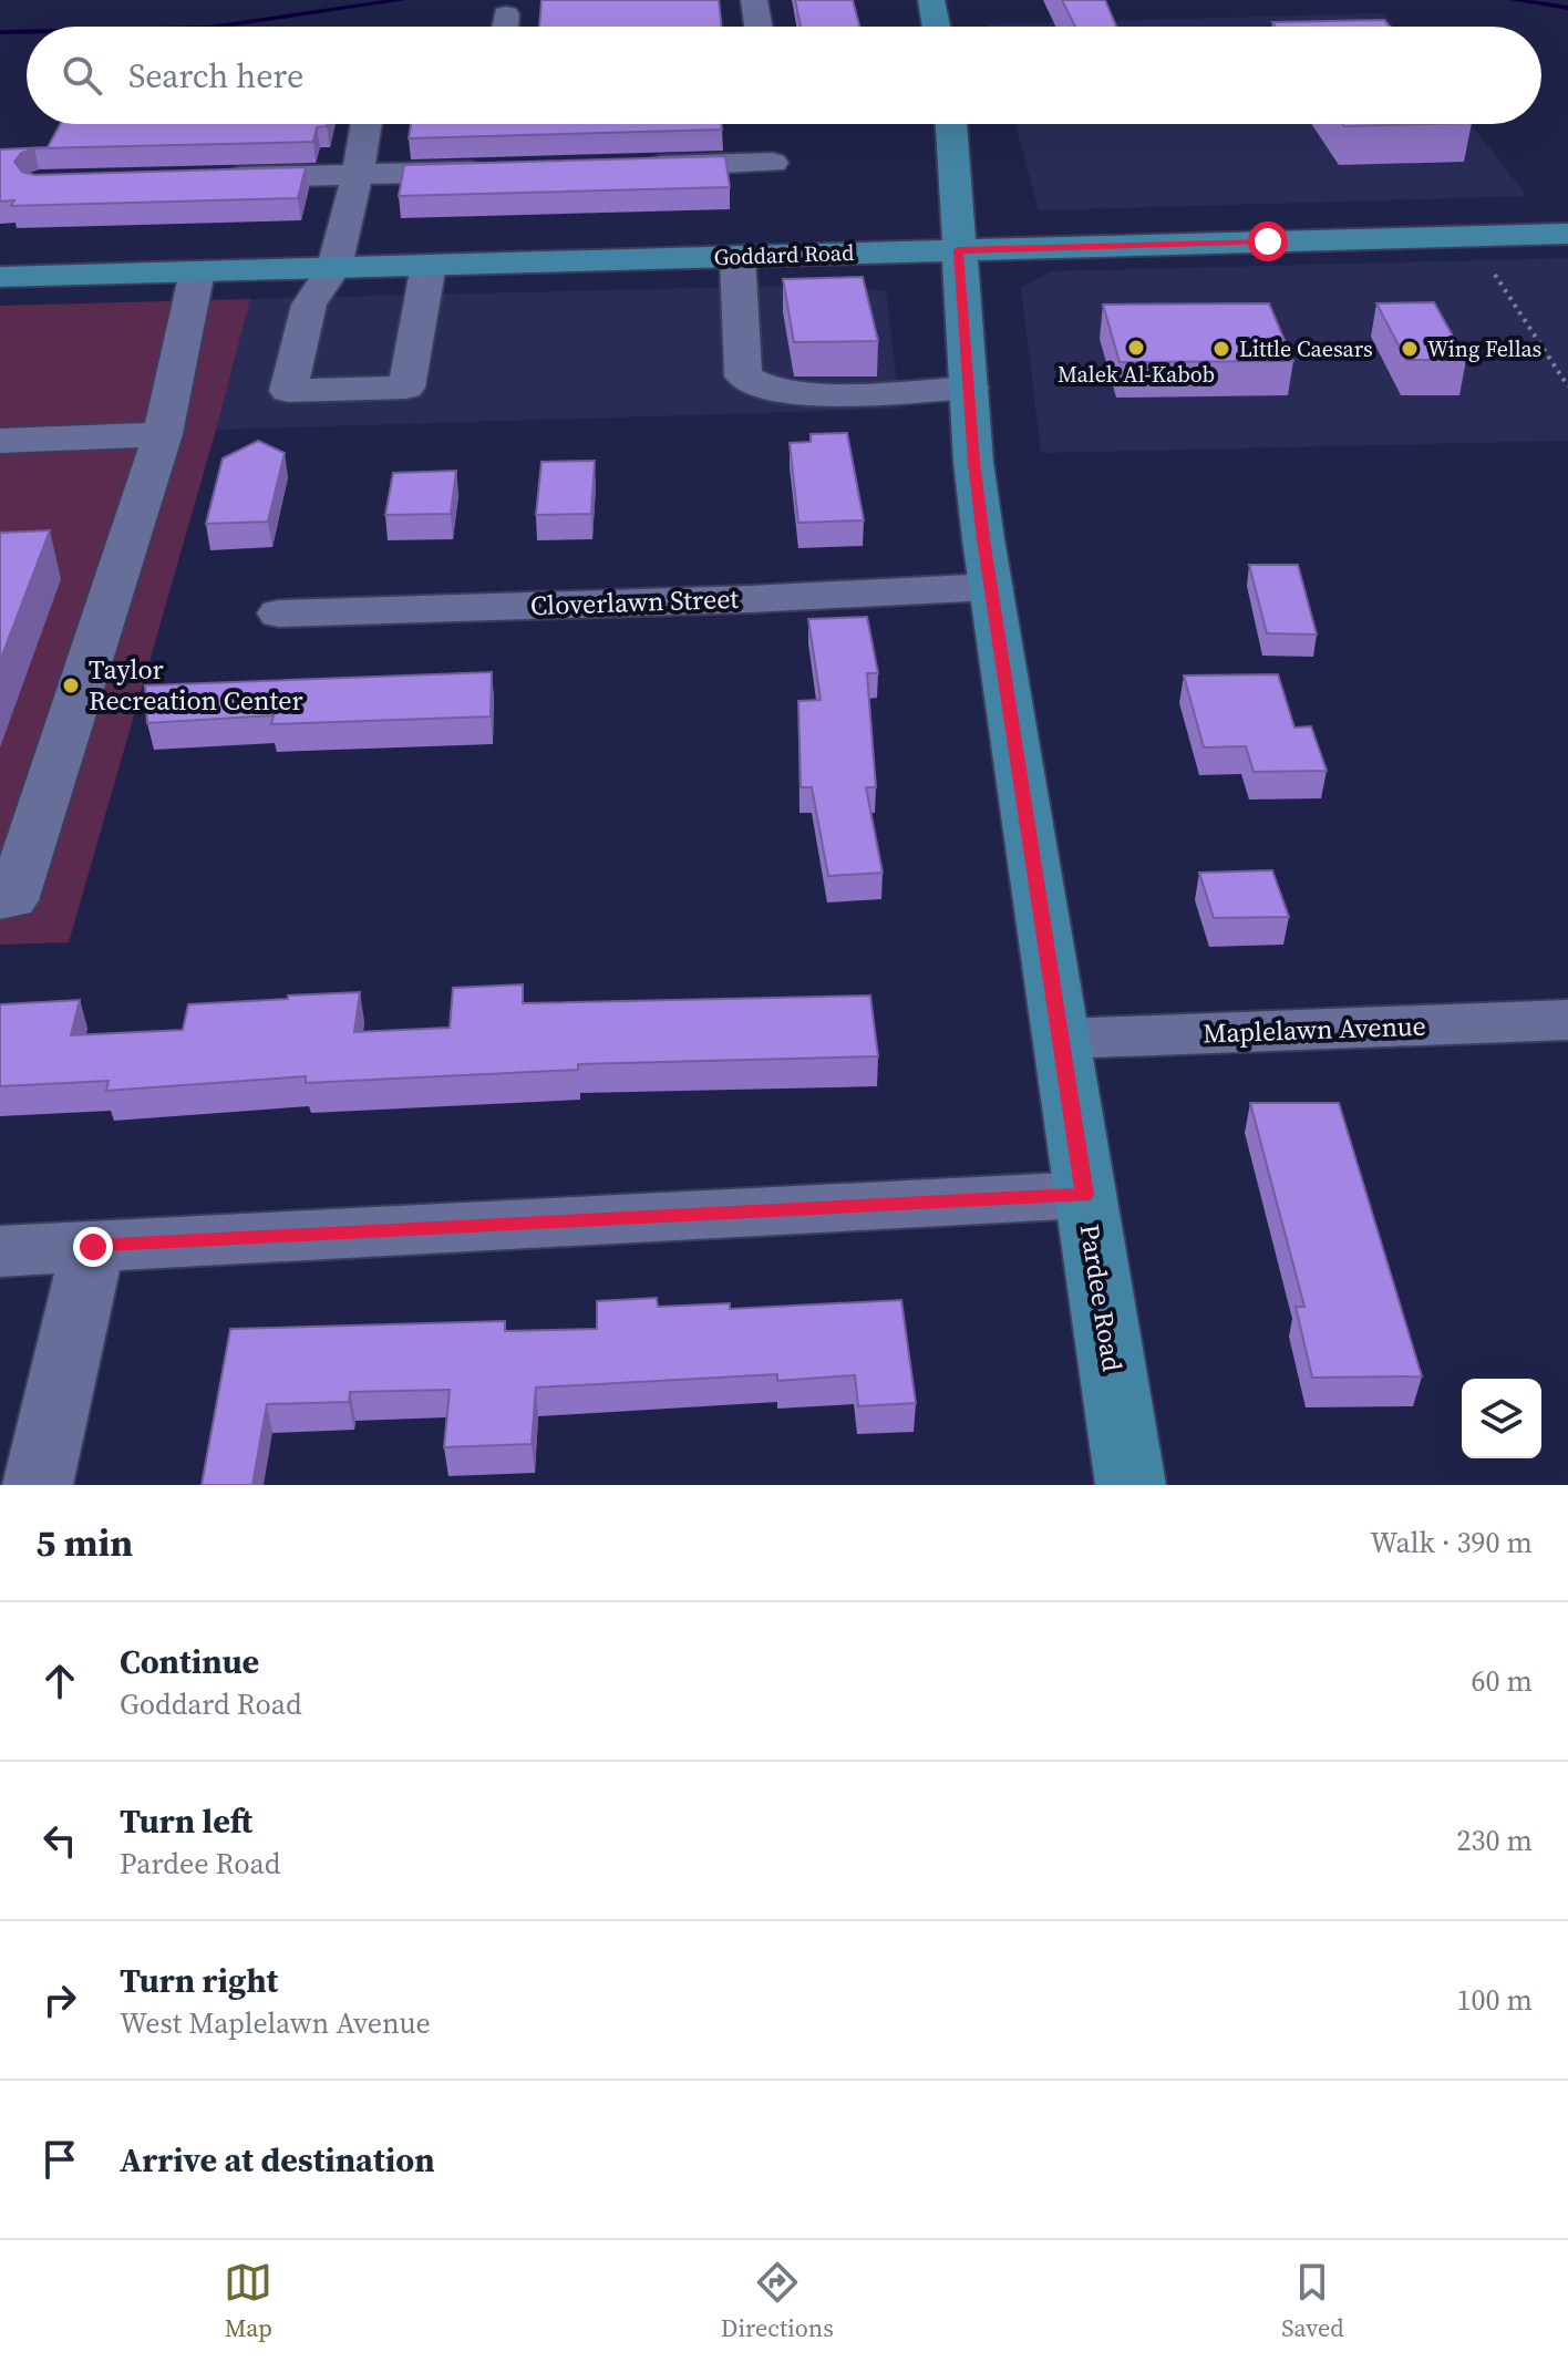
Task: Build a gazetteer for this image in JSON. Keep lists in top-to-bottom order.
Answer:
{
  "streets": {
    "main road": ["Goddard Road", "Pardee Road"],
    "street": ["Cloverlawn Street", "Maplelawn Avenue"]
  },
  "crossings": [
    ["Goddard Road", "Pardee Road"],
    ["Cloverlawn Street", "Pardee Road"],
    ["Maplelawn Avenue", "Pardee Road"]
  ],
  "places": [
    "Malek Al-Kabob",
    "Little Caesars",
    "Wing Fellas",
    "Taylor Recreation Center"
  ],
  "page": {
    "search": "Search here",
    "heading": ["5 min", "Walk · 390 m"],
    "list": [
      ["Continue", "Goddard Road", "60 m"],
      ["Turn left", "Pardee Road", "230 m"],
      ["Turn right", "West Maplelawn Avenue", "100 m"],
      "Arrive at destination"
    ],
    "nav": ["Map", "Directions", "Saved"]
  }
}
